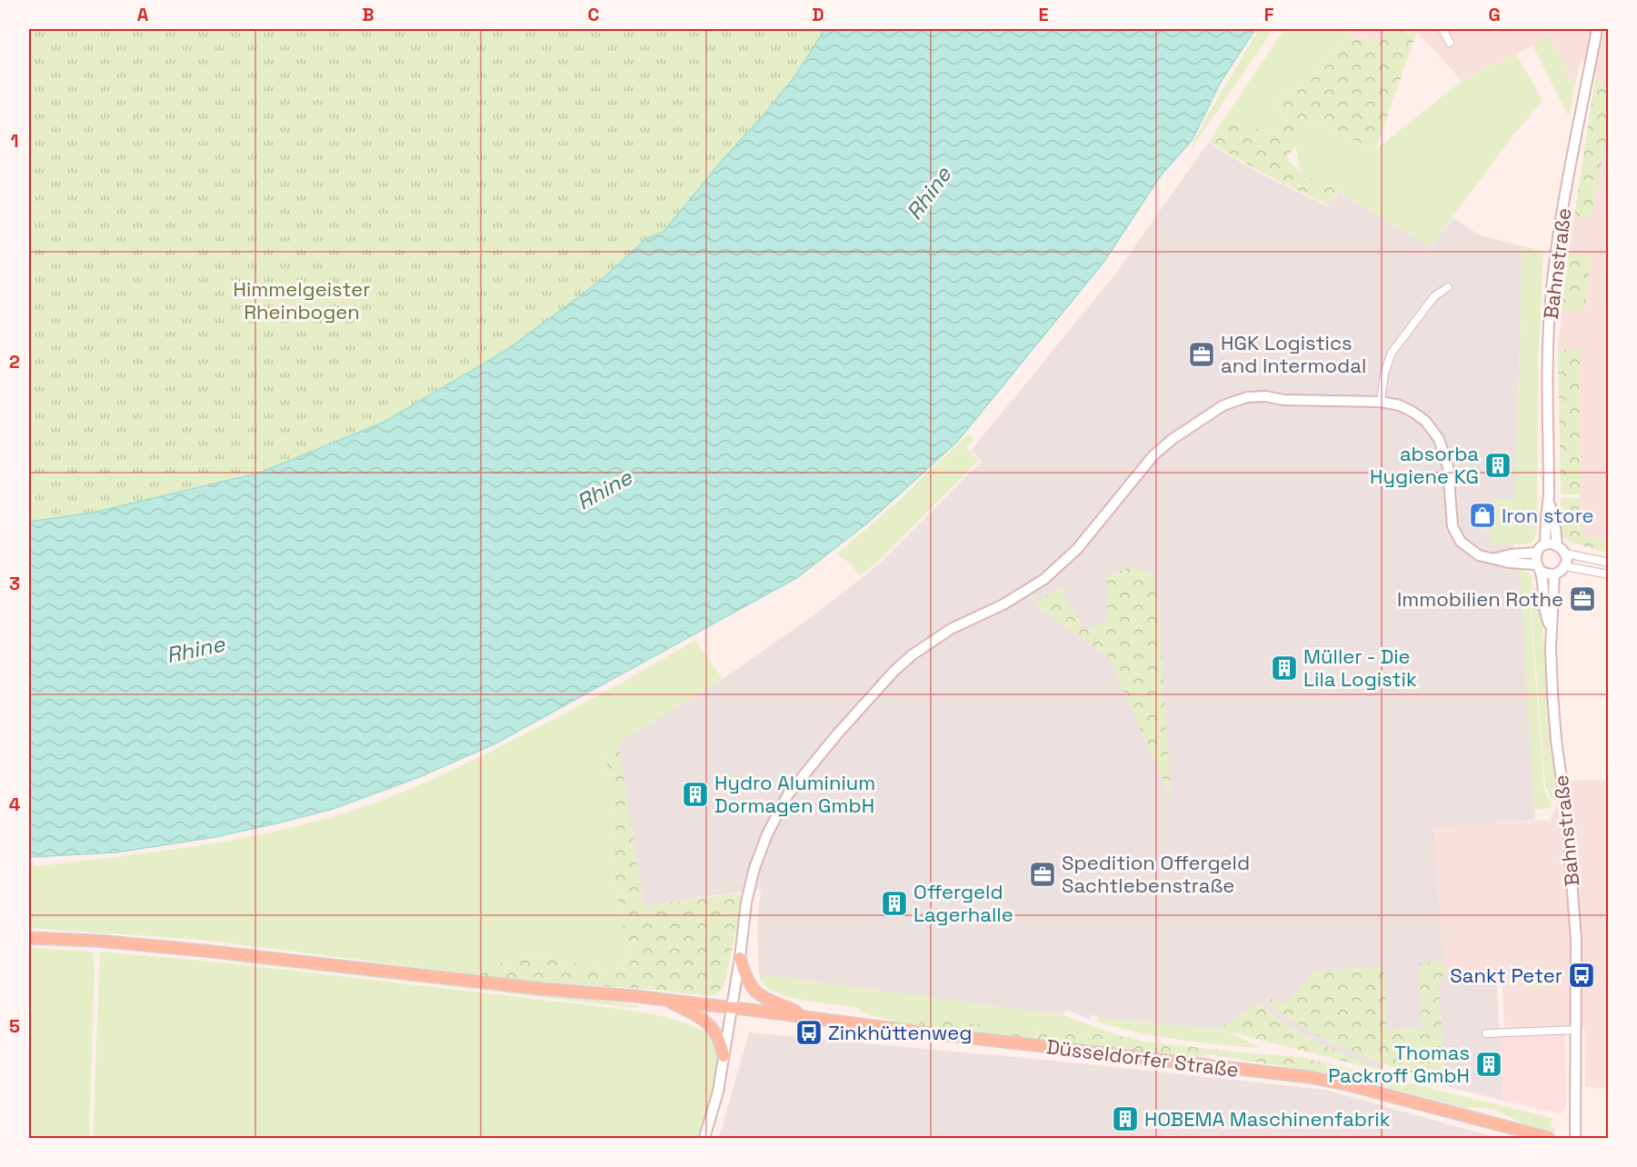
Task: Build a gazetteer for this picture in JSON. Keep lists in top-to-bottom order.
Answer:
{
  "streets": {
    "main road": ["Düsseldorfer Straße"],
    "street": ["Bahnstraße"]
  },
  "water": ["Rhine"],
  "parks": ["Himmelgeister Rheinbogen"],
  "places": {
    "office": ["HGK Logistics and Intermodal", "Immobilien Rothe", "Spedition Offergeld Sachtlebenstraße"],
    "building": [
      "absorba Hygiene KG",
      "Müller - Die Lila Logistik",
      "Hydro Aluminium Dormagen GmbH",
      "Offergeld Lagerhalle",
      "Thomas Packroff GmbH",
      "HOBEMA Maschinenfabrik"
    ],
    "shop": ["Iron store"],
    "bus stop": ["Sankt Peter", "Zinkhüttenweg"]
  },
  "grid": {
    "columns": [
      "A",
      "B",
      "C",
      "D",
      "E",
      "F",
      "G"
    ],
    "rows": [
      "1",
      "2",
      "3",
      "4",
      "5"
    ]
  }
}
